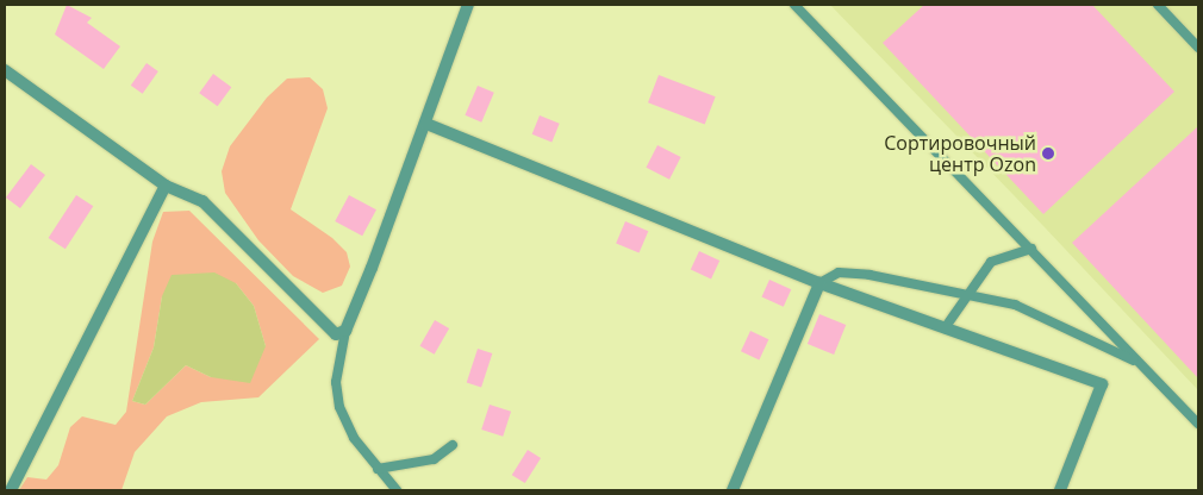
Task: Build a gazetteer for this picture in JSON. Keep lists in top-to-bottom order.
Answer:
{
  "places": ["Сортировочный центр Ozon"]
}
